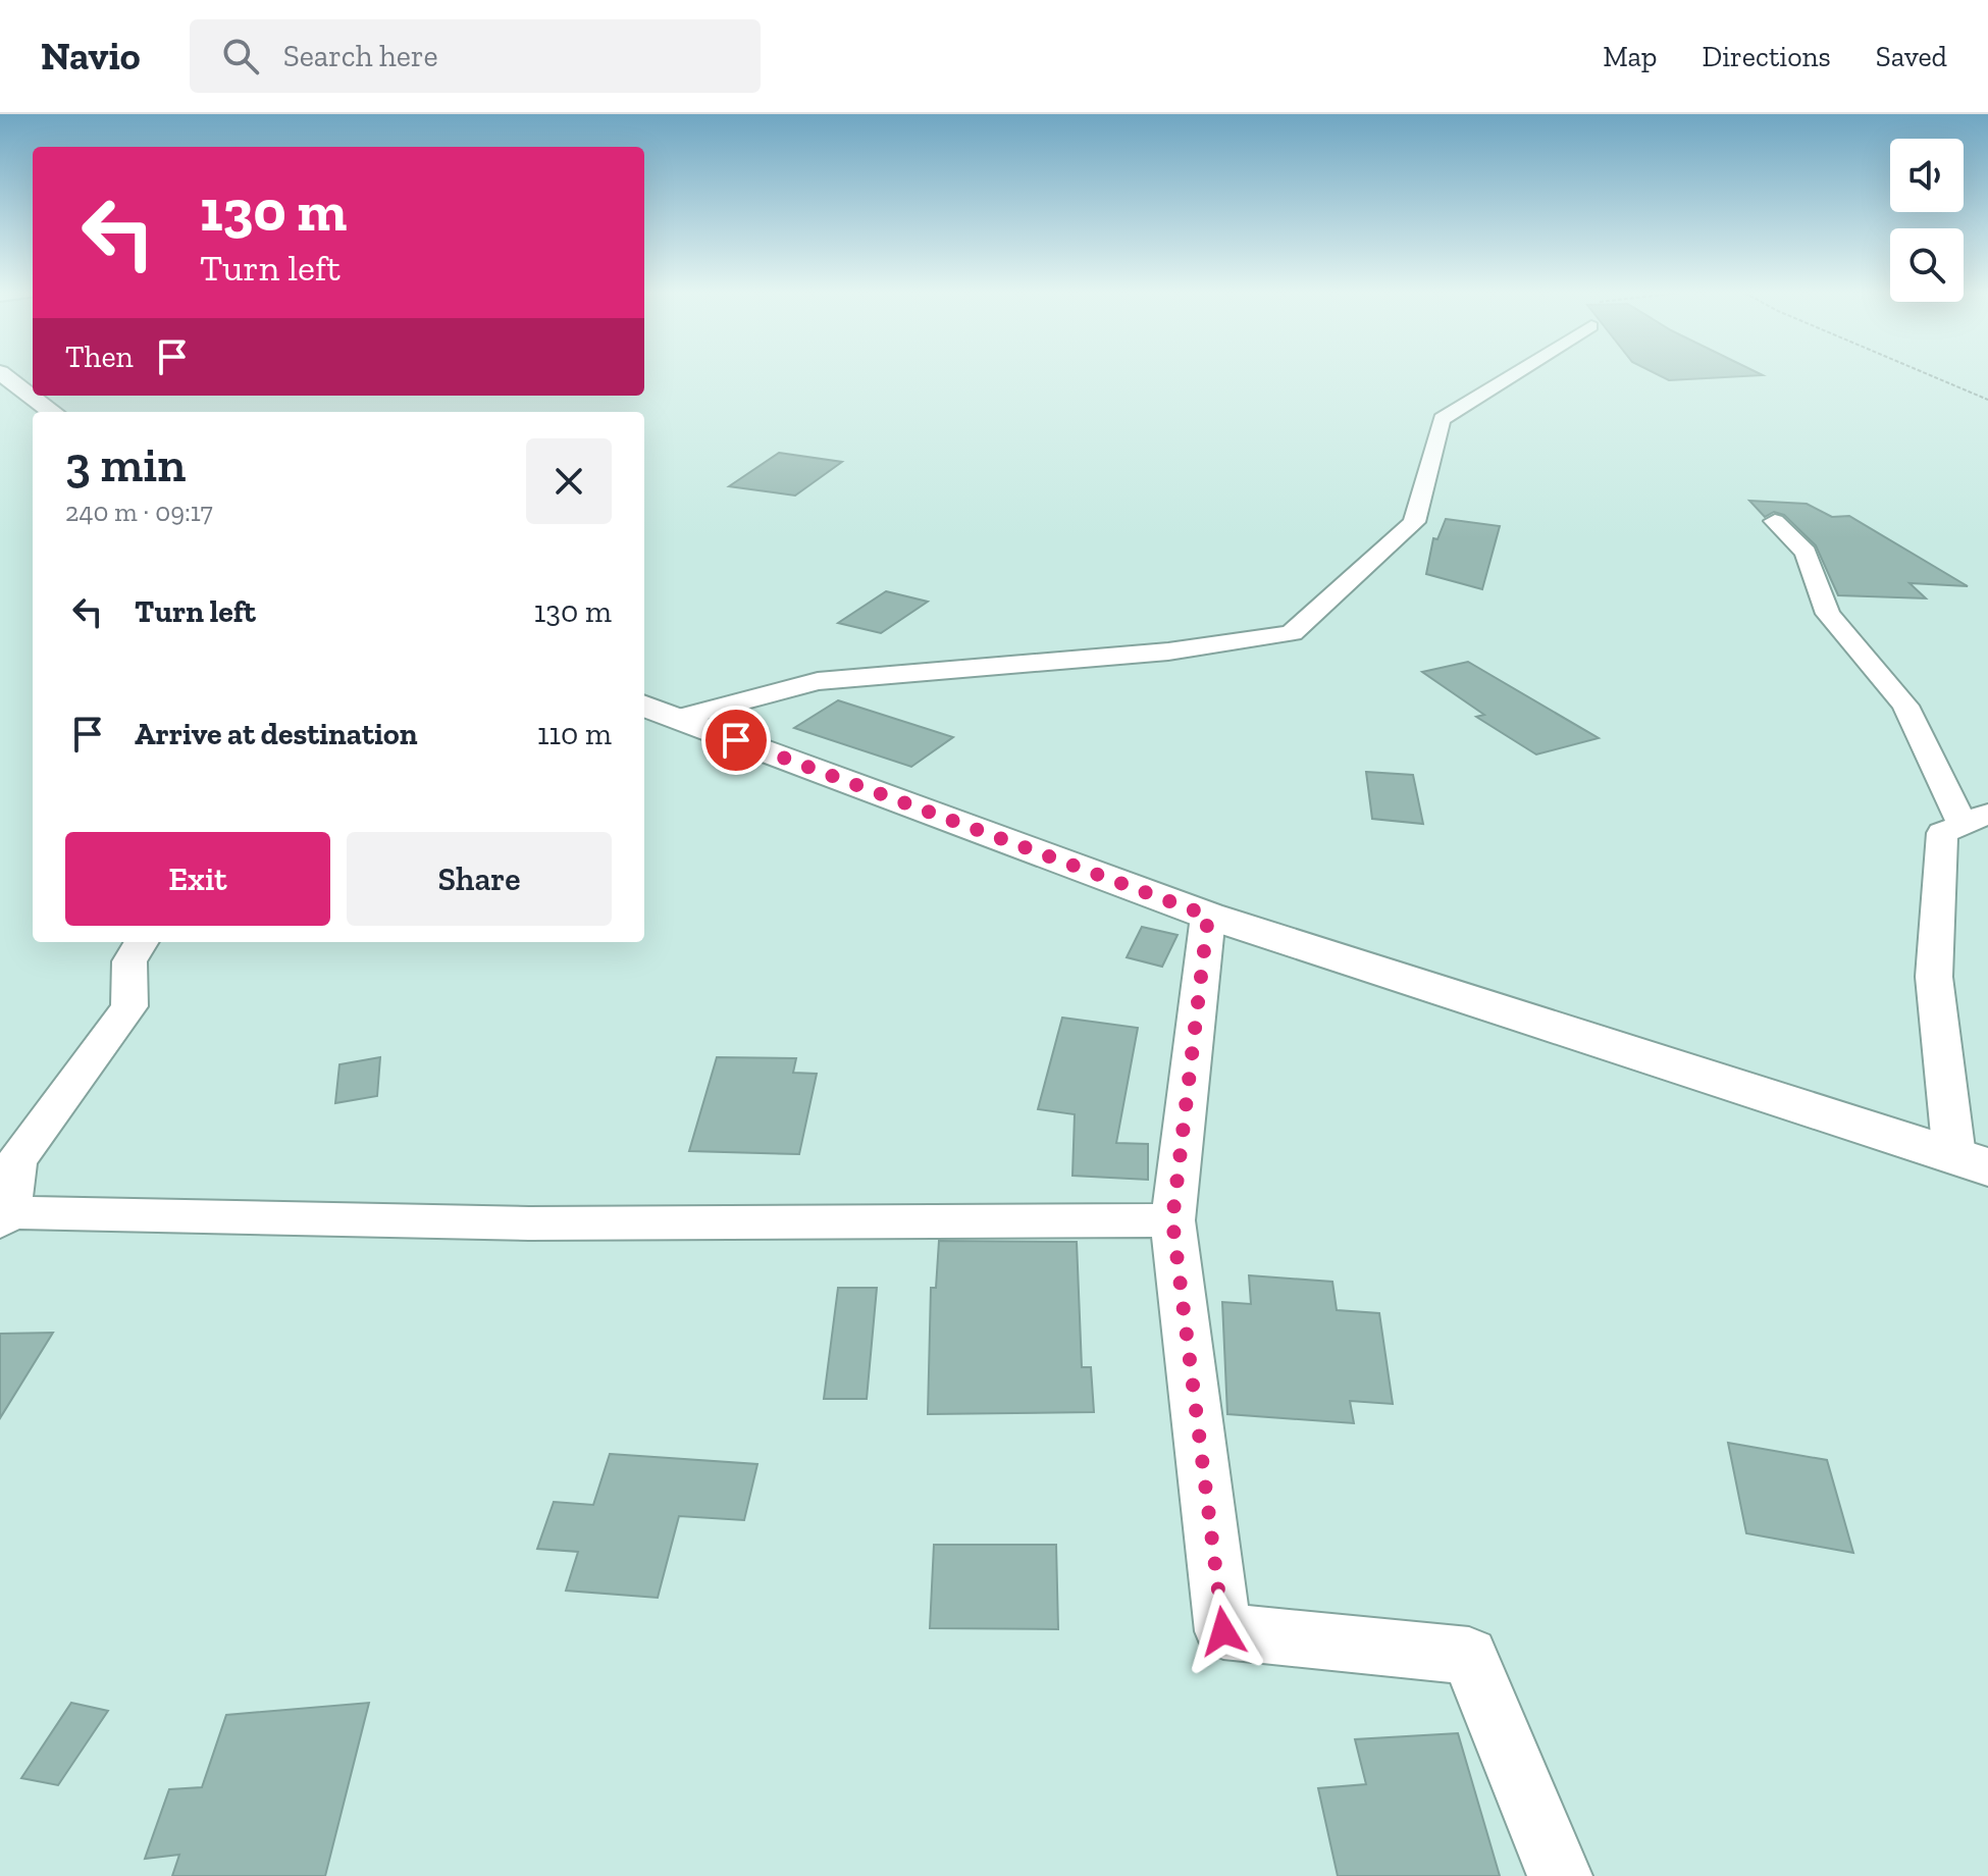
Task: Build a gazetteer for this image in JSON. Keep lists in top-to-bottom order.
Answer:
{
  "page": {
    "header": "Navio",
    "search": "Search here",
    "nav": ["Map", "Directions", "Saved"],
    "turn": ["130 m", "Turn left"],
    "then": "Then",
    "heading": ["3 min", "240 m · 09:17"],
    "list": [
      {
        "name": "Turn left",
        "value": "130 m"
      },
      {
        "name": "Arrive at destination",
        "value": "110 m"
      }
    ],
    "buttons": ["Exit", "Share"]
  }
}
